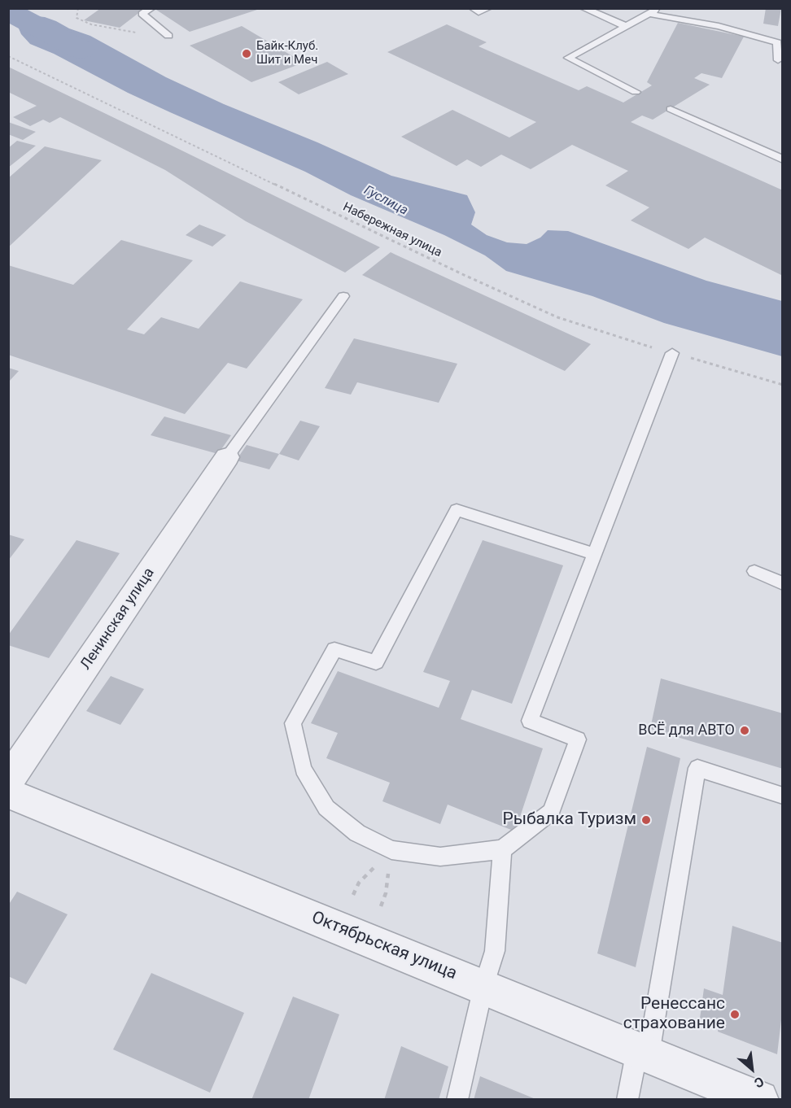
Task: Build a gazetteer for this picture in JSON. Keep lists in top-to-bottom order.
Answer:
{
  "streets": {
    "street": ["Ленинская улица", "Октябрьская улица"],
    "path": ["Набережная улица"]
  },
  "water": ["Гуслица"],
  "places": [
    "Байк-Клуб. Шит и Меч",
    "ВСЁ для АВТО",
    "Рыбалка Туризм",
    "Ренессанс страхование"
  ],
  "north": "bottom right"
}
